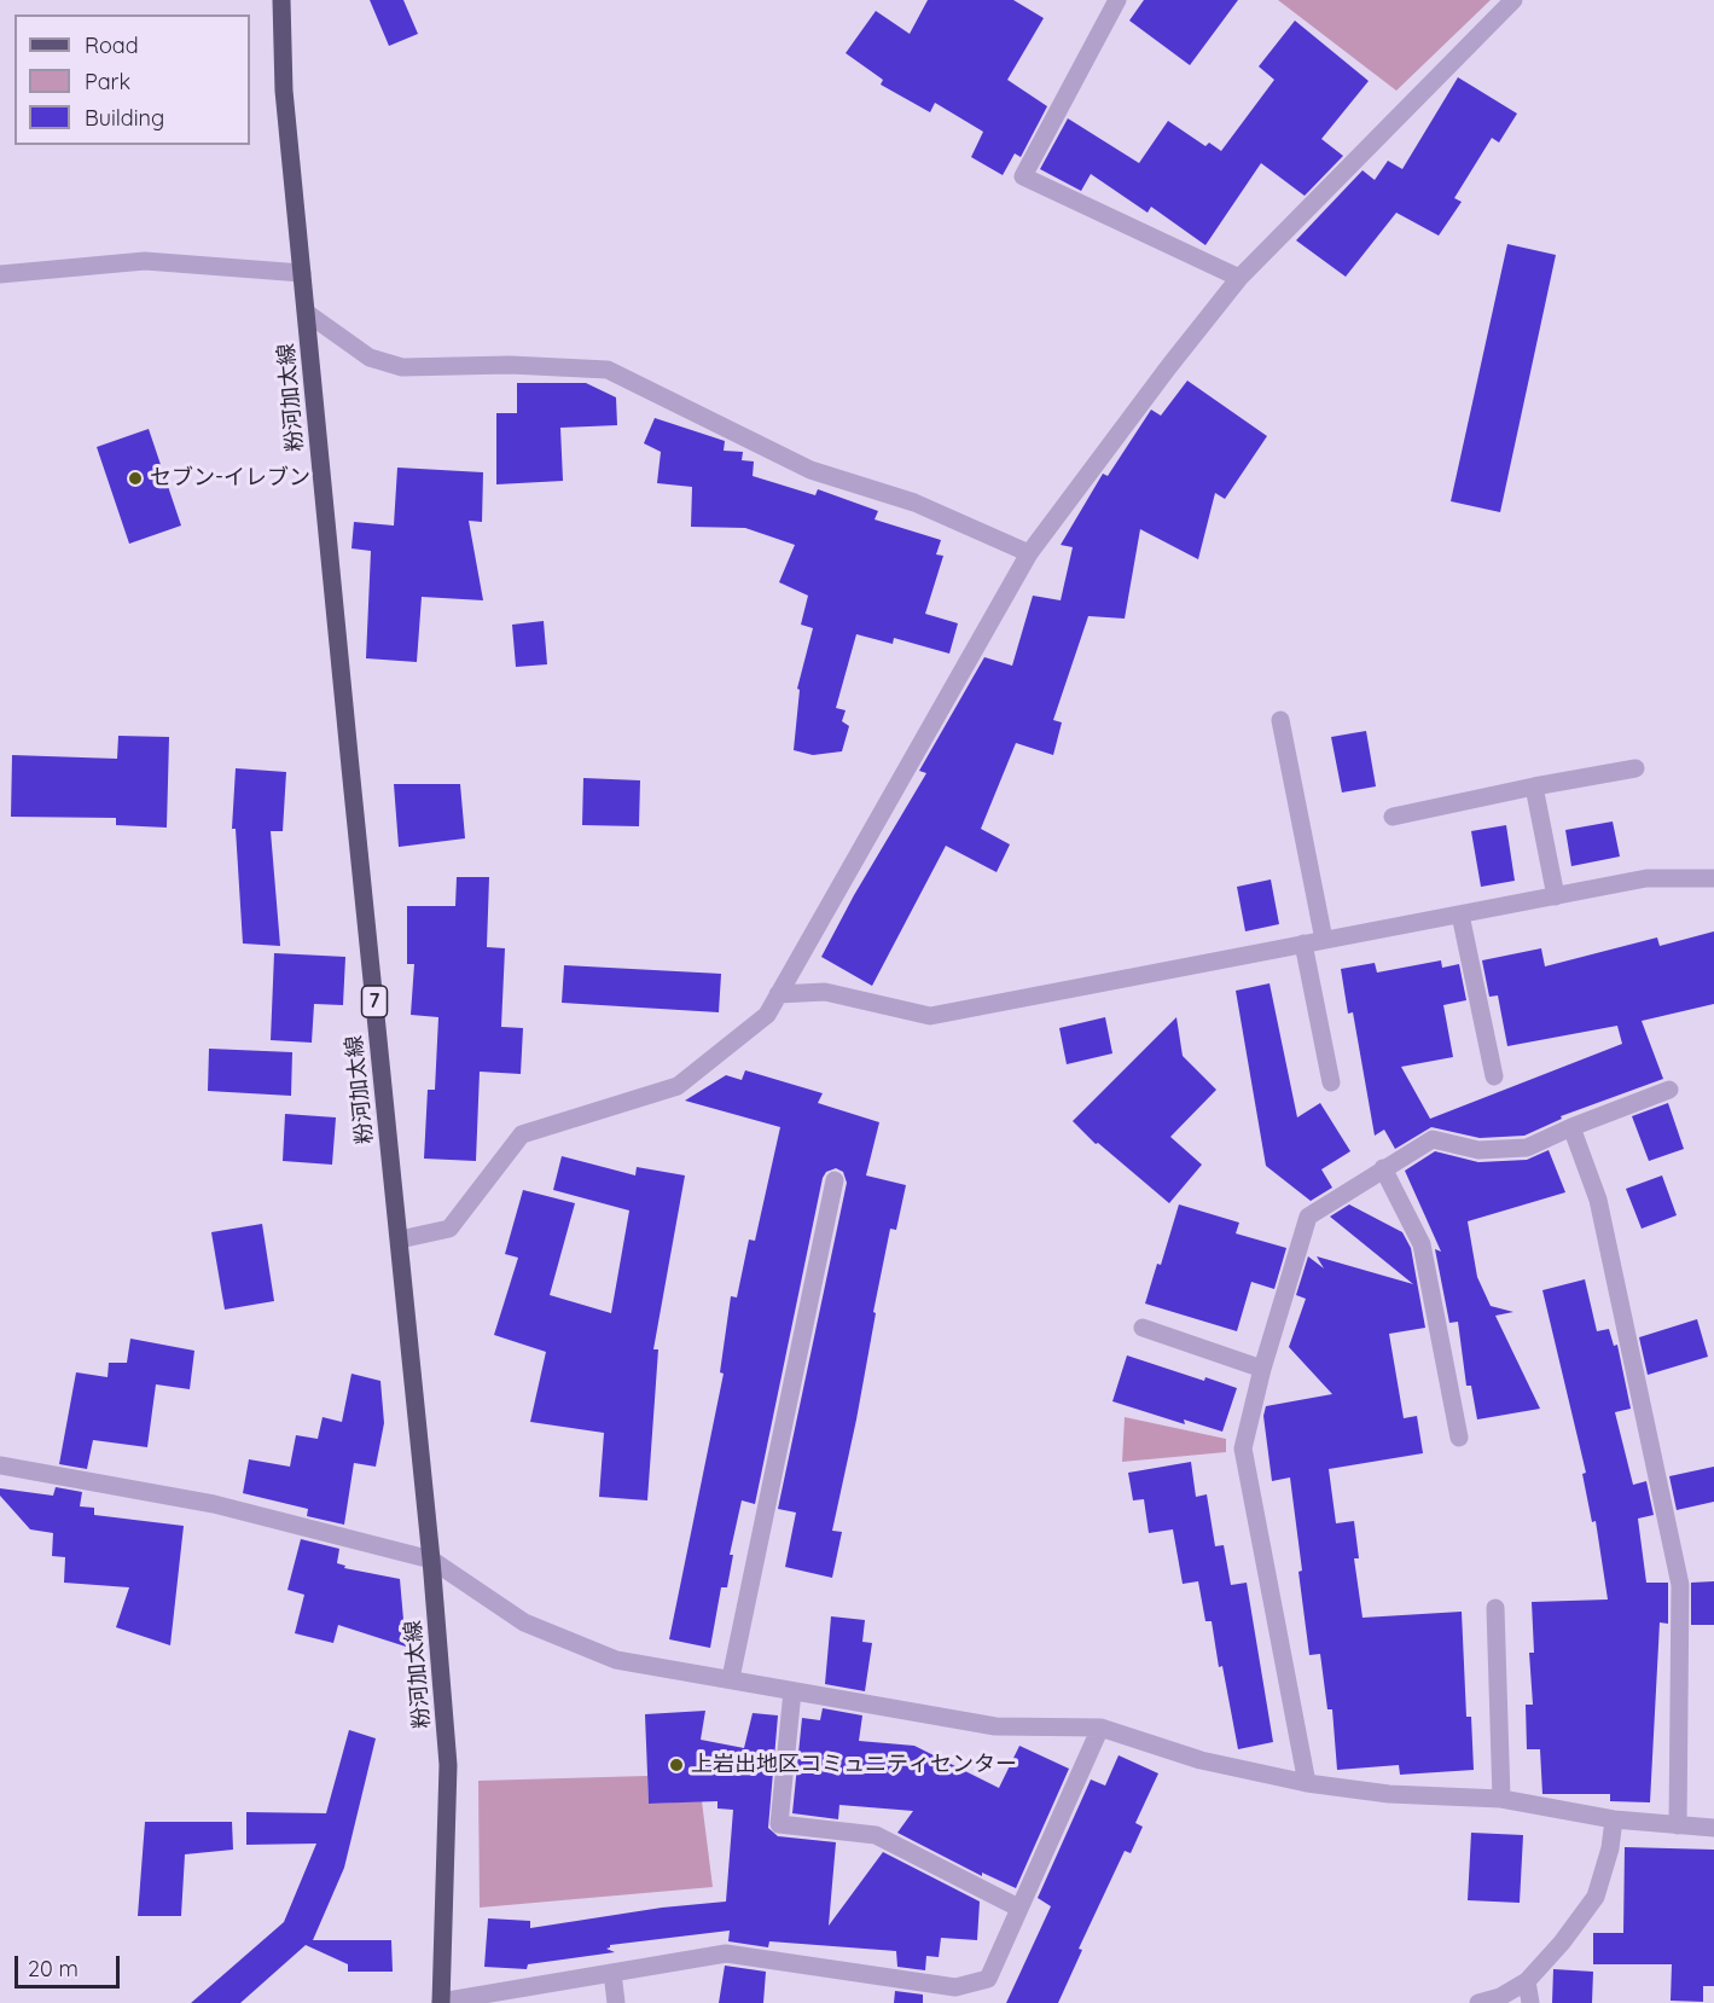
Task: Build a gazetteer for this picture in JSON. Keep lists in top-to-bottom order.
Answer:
{
  "streets": {
    "main road": ["粉河加太線", "7"]
  },
  "places": ["セブン-イレブン", "上岩出地区コミュニティセンター"],
  "legend": ["Road", "Park", "Building"],
  "scale_bar": "20 m"
}
